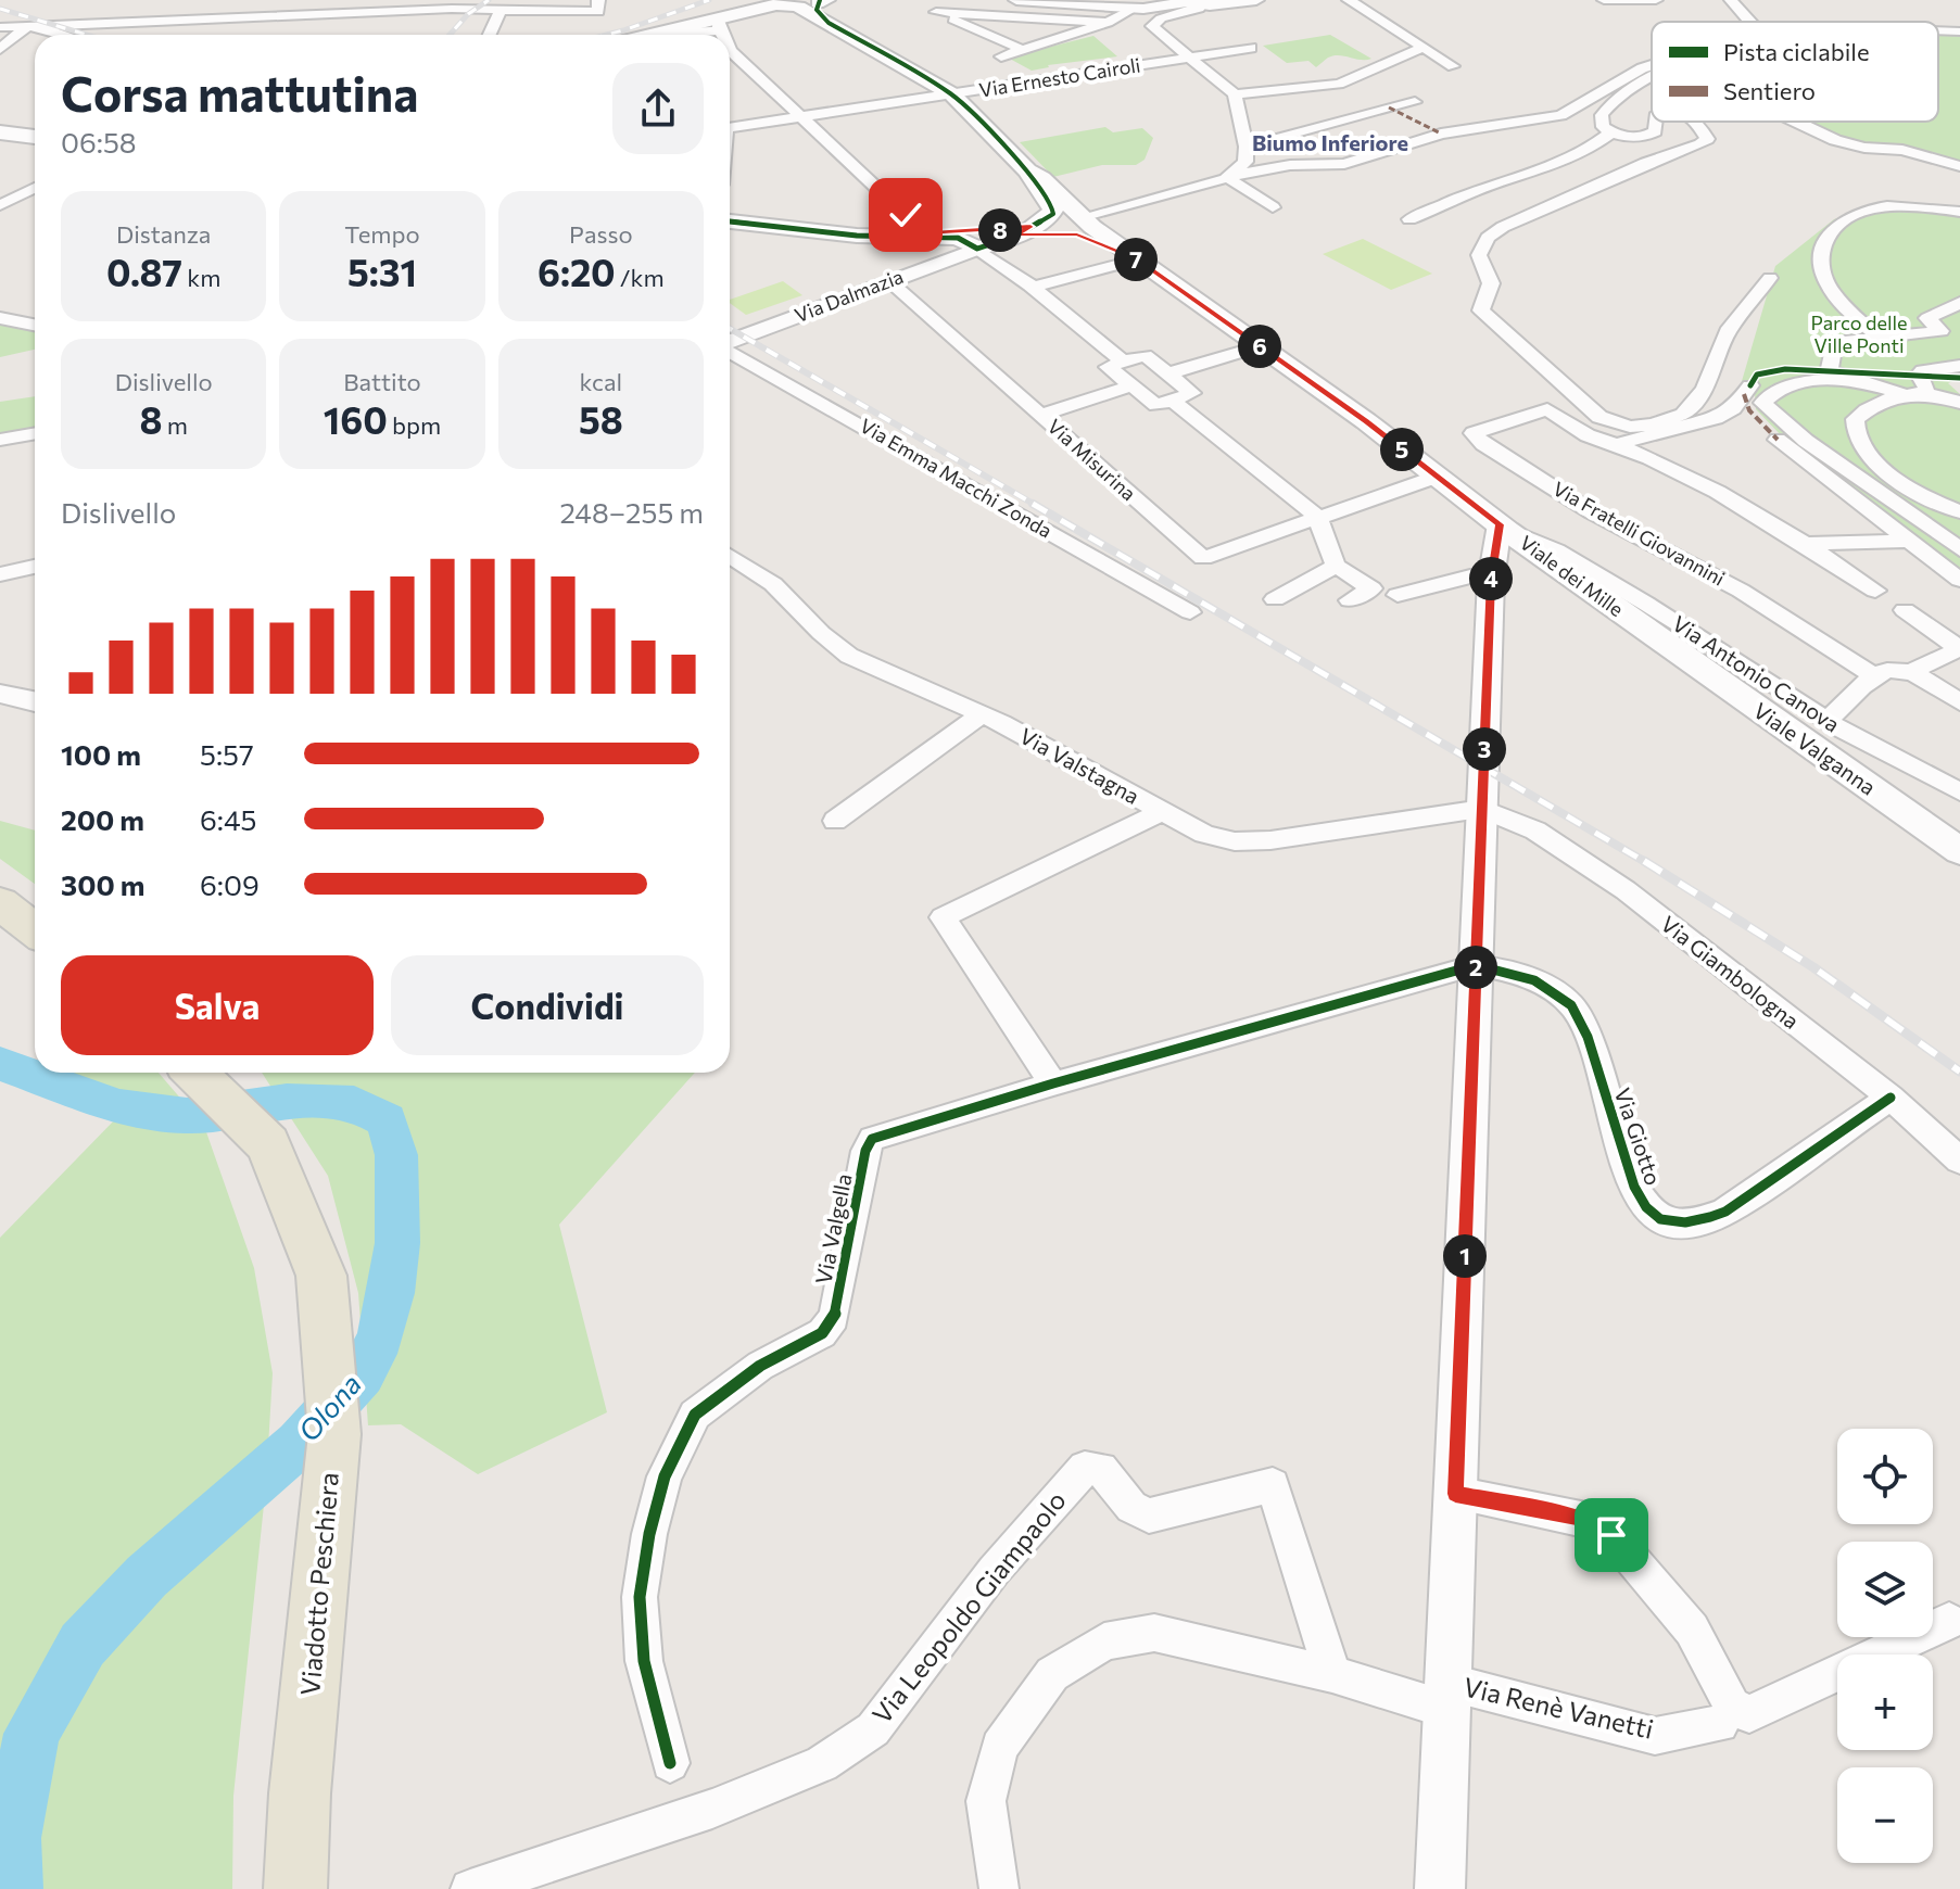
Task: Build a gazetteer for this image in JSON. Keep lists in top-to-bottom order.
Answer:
{
  "streets": {
    "main road": ["Viale dei Mille", "Viale Valganna", "Viadotto Peschiera"],
    "street": [
      "Via Ernesto Cairoli",
      "Via Dalmazia",
      "Via Misurina",
      "Via Emma Macchi Zonda",
      "Via Fratelli Giovannini",
      "Via Antonio Canova",
      "Via Valstagna",
      "Via Giambologna",
      "Via Giotto",
      "Via Valgella",
      "Via Leopoldo Giampaolo",
      "Via Renè Vanetti"
    ]
  },
  "crossings": [
    ["Via Dalmazia", "Via Misurina"],
    ["Via Misurina", "Viale dei Mille"],
    ["Viale dei Mille", "Via Antonio Canova"],
    ["Viale dei Mille", "Viale Valganna"],
    ["Viale dei Mille", "Via Renè Vanetti"],
    ["Via Antonio Canova", "Via Renè Vanetti"],
    ["Via Valstagna", "Via Giambologna"],
    ["Via Valstagna", "Via Renè Vanetti"],
    ["Via Giambologna", "Via Giotto"],
    ["Via Giambologna", "Via Renè Vanetti"],
    ["Via Giotto", "Via Valgella"],
    ["Via Giotto", "Via Renè Vanetti"],
    ["Via Valgella", "Via Renè Vanetti"]
  ],
  "districts": ["Biumo Inferiore"],
  "water": ["Olona"],
  "parks": ["Parco delle Ville Ponti"],
  "legend": ["Pista ciclabile", "Sentiero"],
  "page": {
    "heading": ["Corsa mattutina", "06:58"],
    "stats": [
      ["Distanza", "0.87 km"],
      ["Tempo", "5:31"],
      ["Passo", "6:20 /km"],
      ["Dislivello", "8 m"],
      ["Battito", "160 bpm"],
      ["kcal", "58"]
    ],
    "pins": [
      "8",
      "7",
      "6",
      "5",
      "4",
      "3",
      "2",
      "1"
    ],
    "chart": ["Dislivello", "248–255 m"],
    "list": [
      {
        "name": "100 m",
        "note": "5:57"
      },
      {
        "name": "200 m",
        "note": "6:45"
      },
      {
        "name": "300 m",
        "note": "6:09"
      }
    ],
    "buttons": ["Salva", "Condividi"],
    "map_buttons": ["+", "−"]
  }
}
